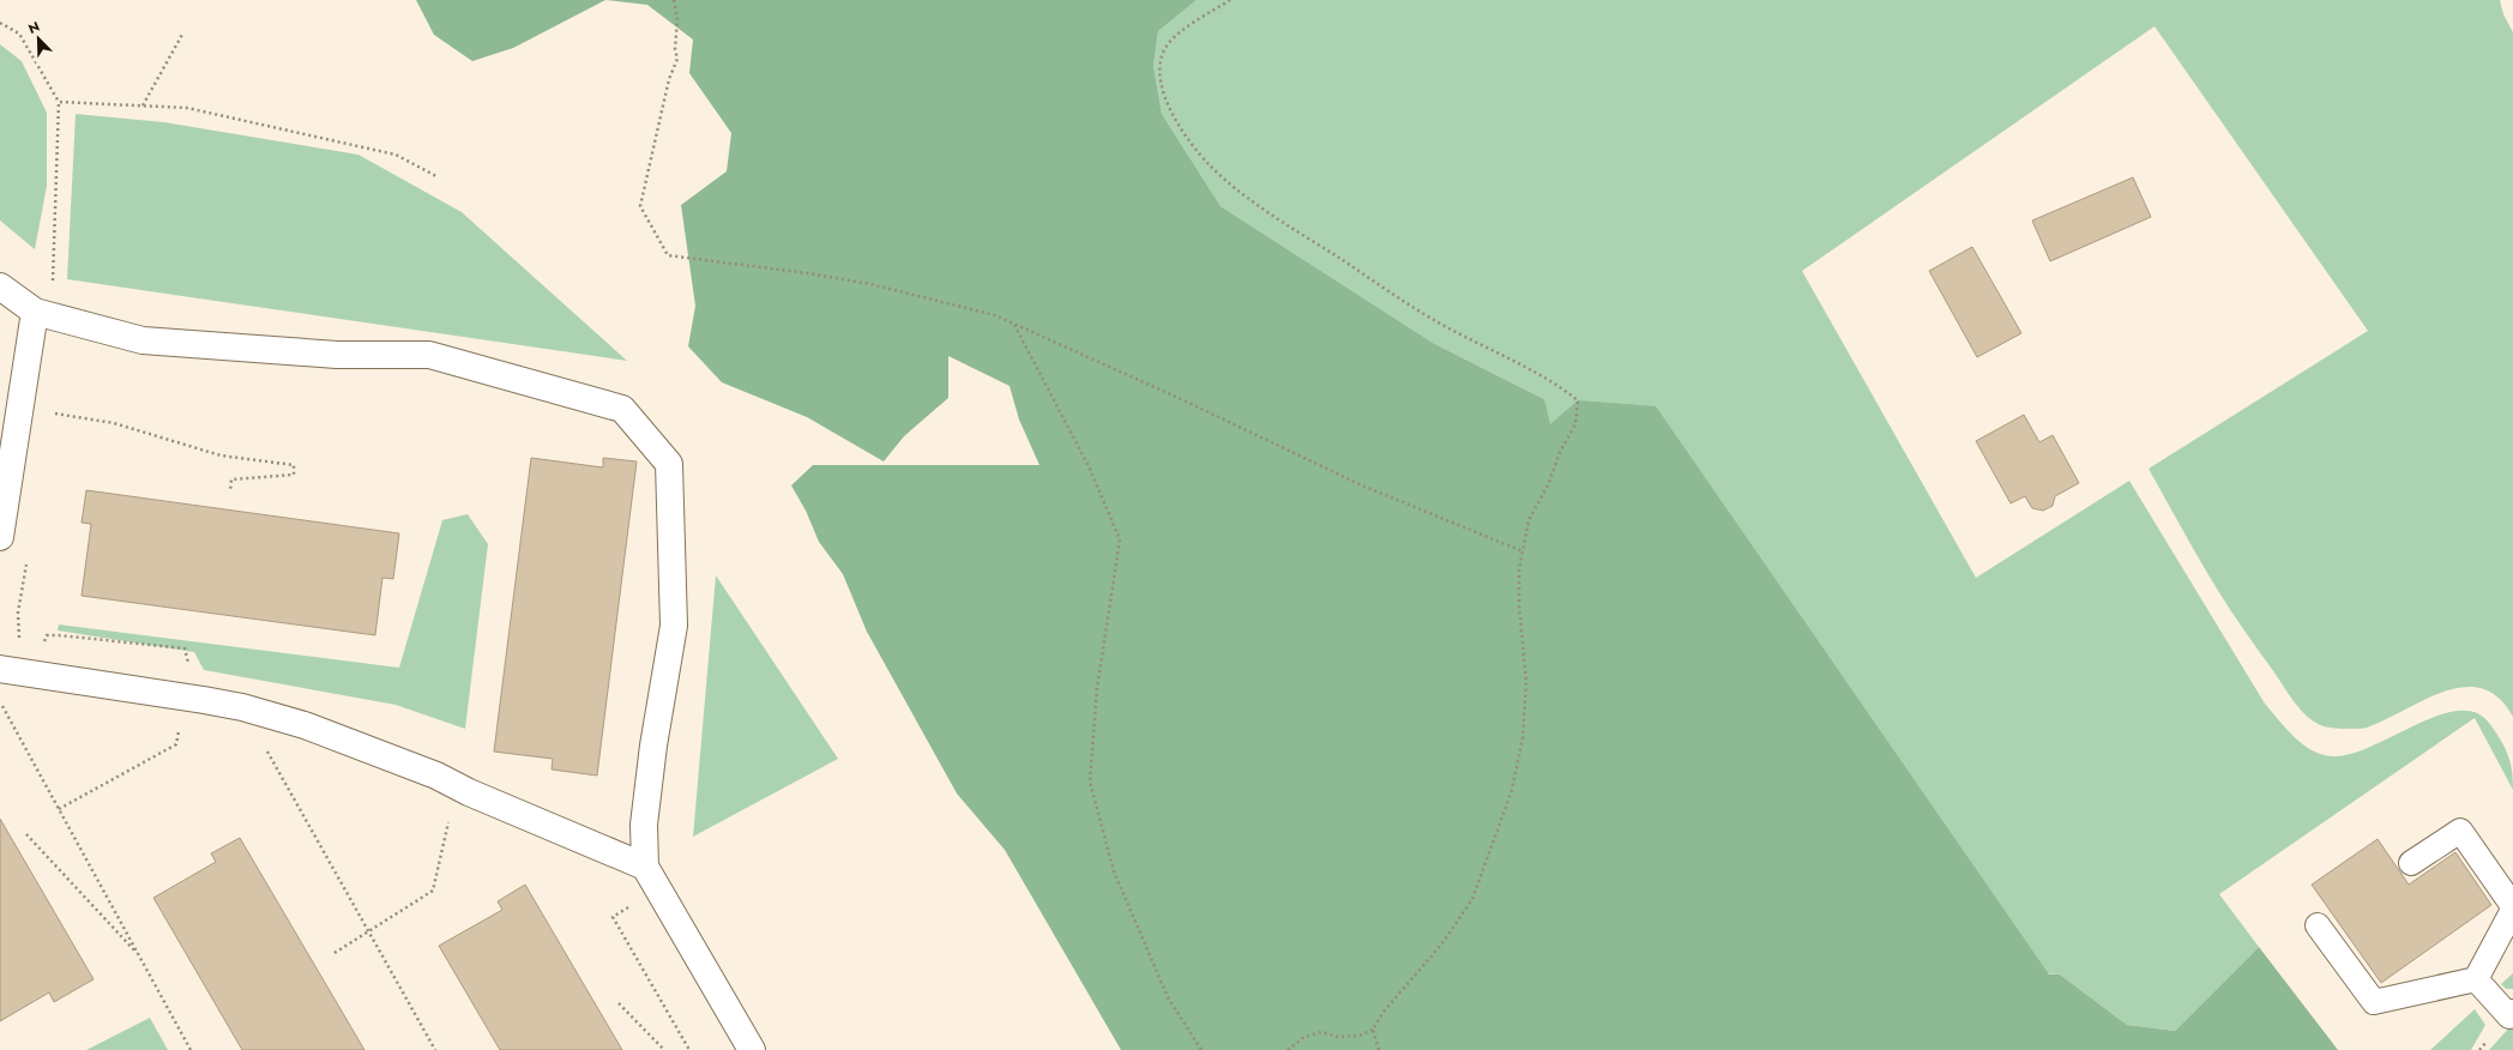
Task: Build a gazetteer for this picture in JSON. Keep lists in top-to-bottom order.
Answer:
{
  "north": "top left"
}
